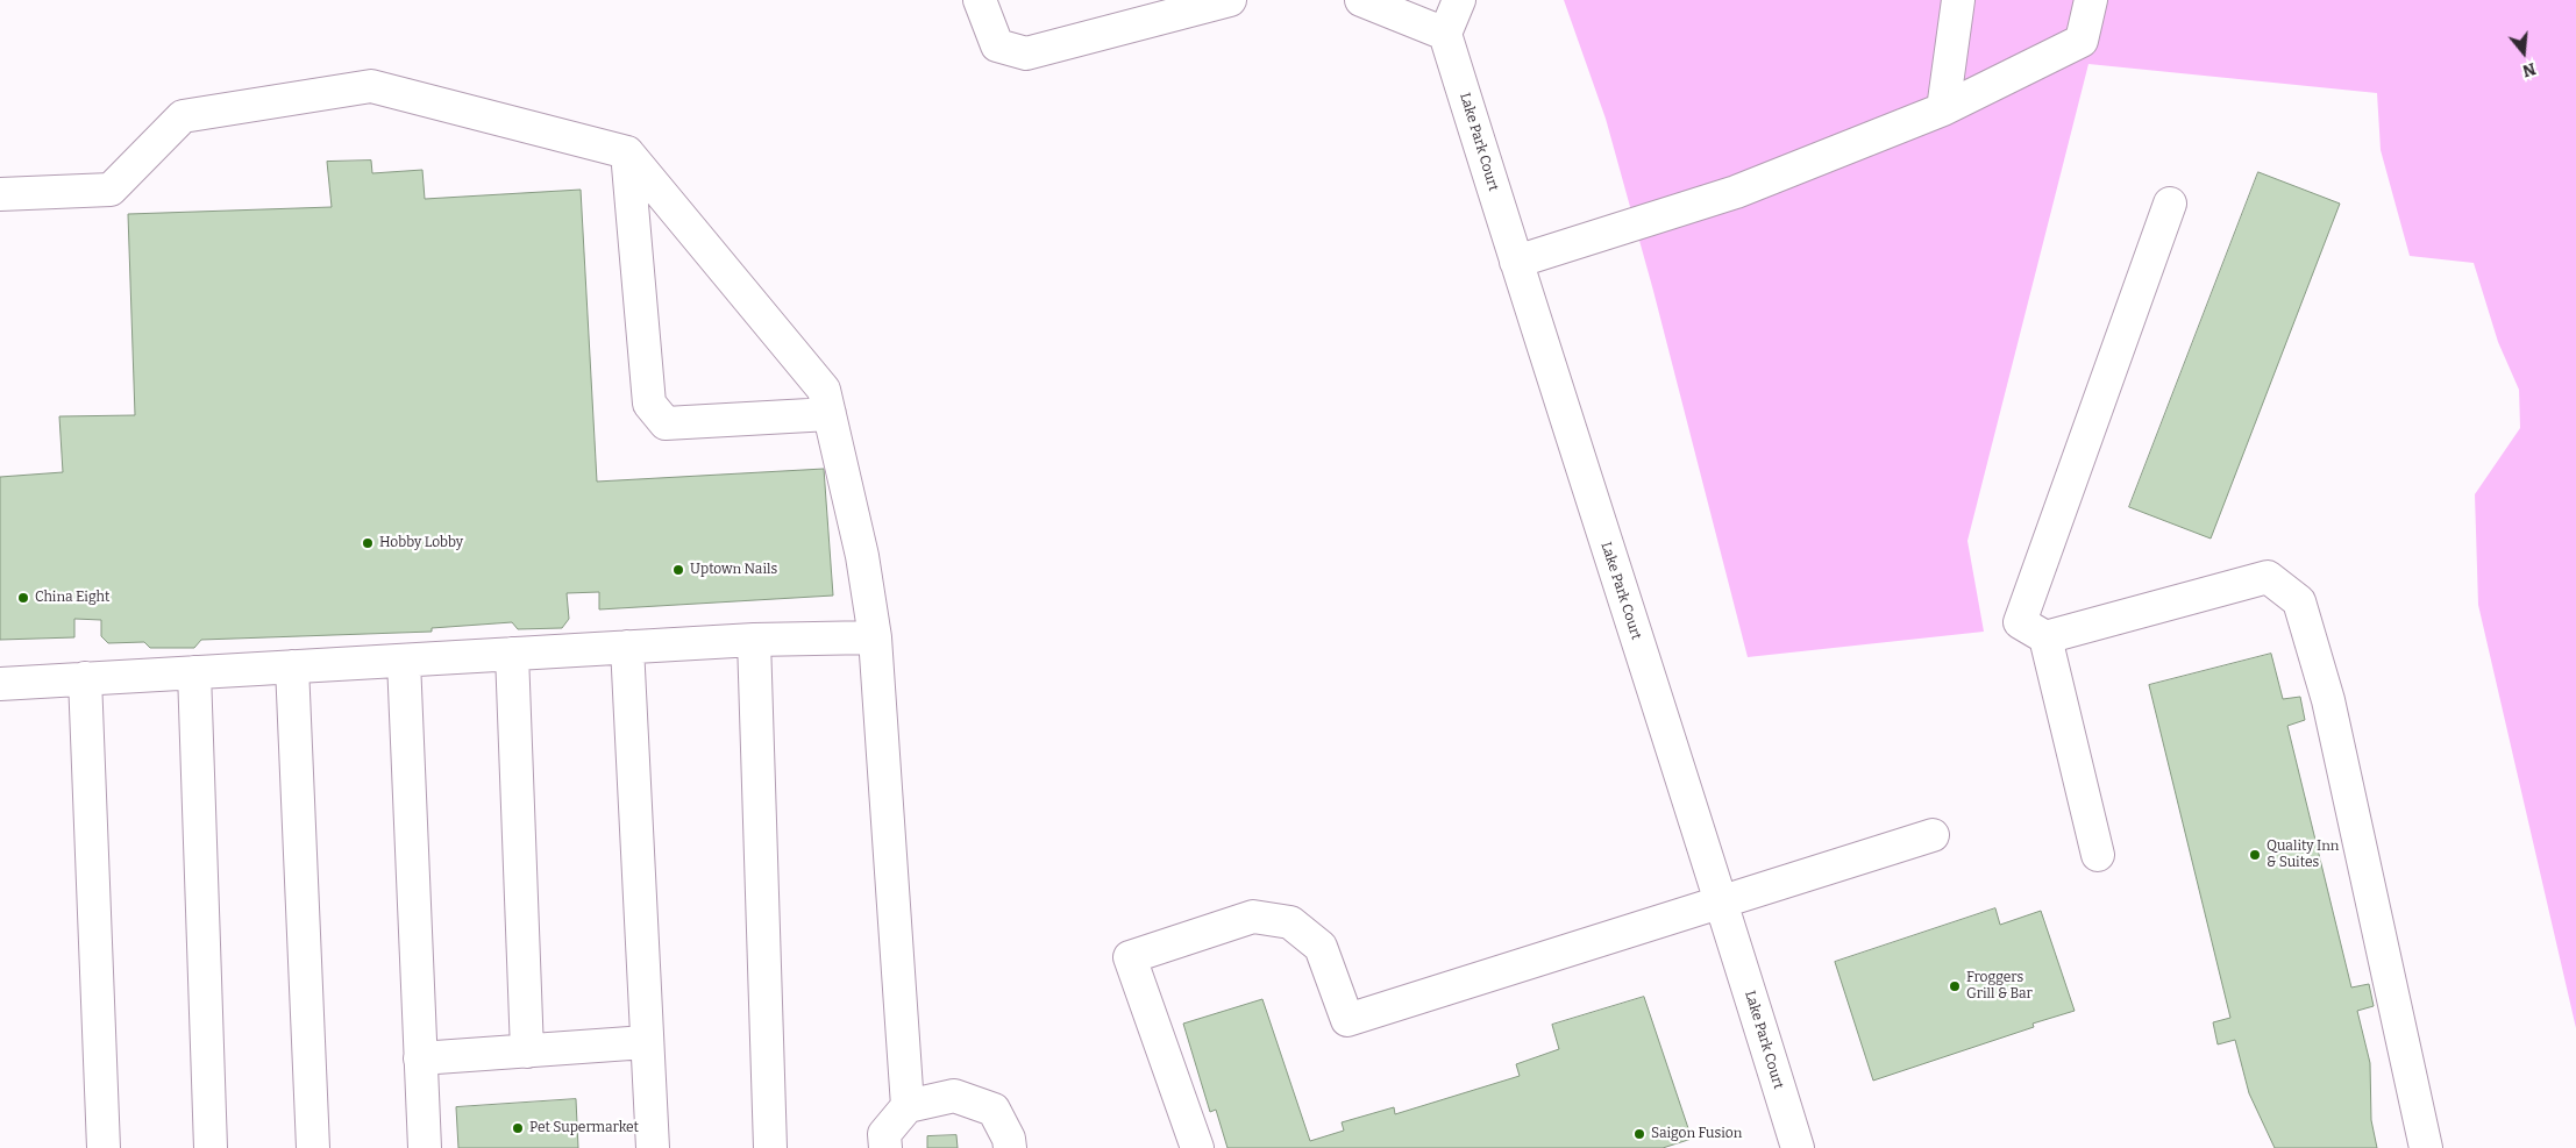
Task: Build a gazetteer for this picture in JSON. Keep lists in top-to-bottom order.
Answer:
{
  "streets": {
    "street": ["Lake Park Court"]
  },
  "places": [
    "Hobby Lobby",
    "Uptown Nails",
    "China Eight",
    "Quality Inn & Suites",
    "Froggers Grill & Bar",
    "Pet Supermarket",
    "Saigon Fusion"
  ],
  "north": "bottom"
}
